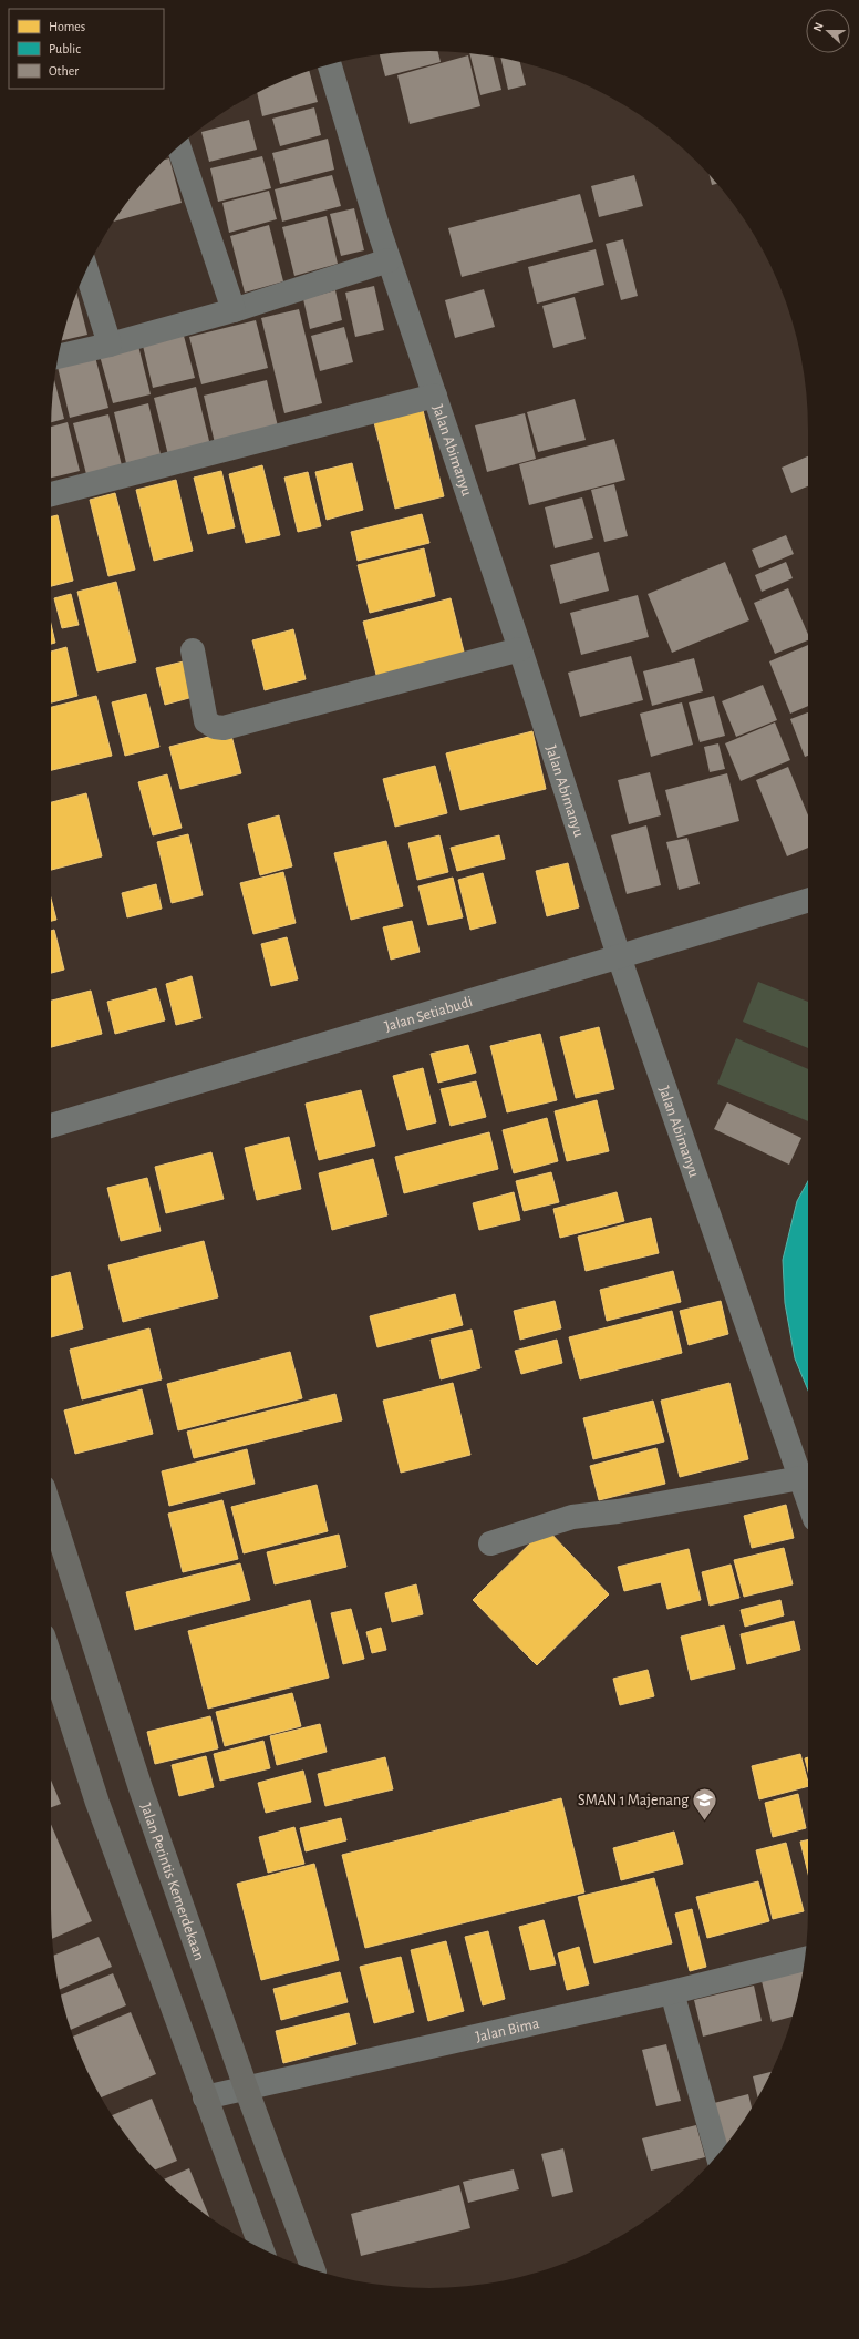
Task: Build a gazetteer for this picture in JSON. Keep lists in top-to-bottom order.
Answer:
{
  "streets": {
    "main road": ["Jalan Perintis Kemerdekaan"],
    "street": ["Jalan Abimanyu", "Jalan Setiabudi", "Jalan Bima"]
  },
  "crossings": [
    ["Jalan Abimanyu", "Jalan Setiabudi"],
    ["Jalan Perintis Kemerdekaan", "Jalan Bima"]
  ],
  "places": {
    "school or university": ["SMAN 1 Majenang"]
  },
  "legend": ["Homes", "Public", "Other"],
  "north": "left"
}
